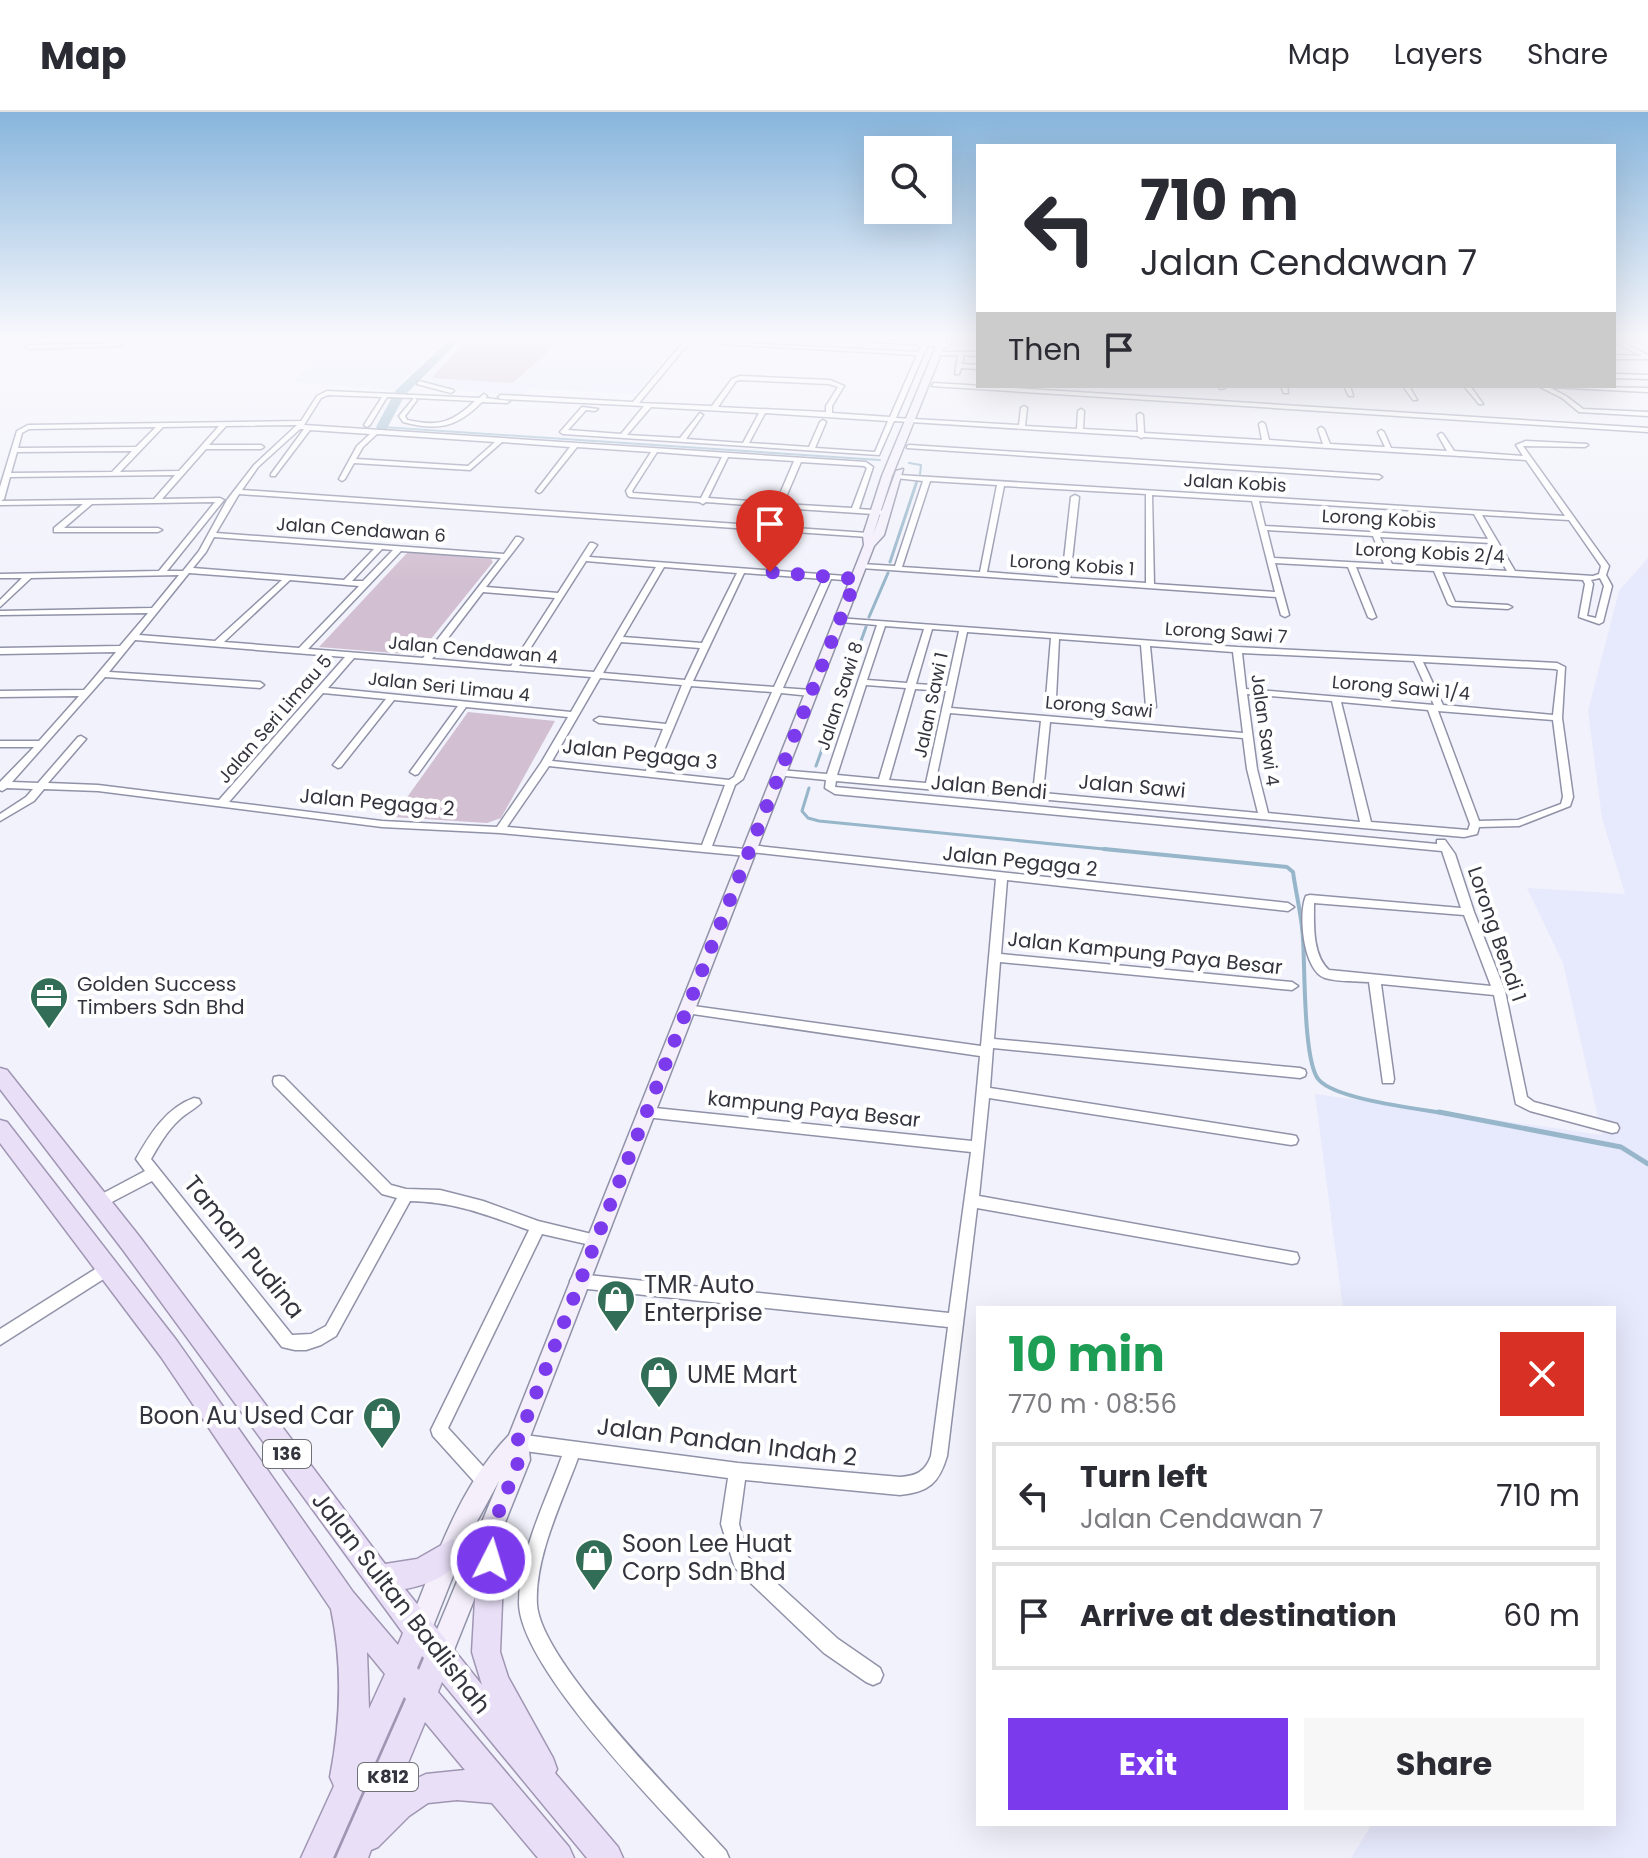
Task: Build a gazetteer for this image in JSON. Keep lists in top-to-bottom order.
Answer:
{
  "streets": {
    "main road": ["136", "Jalan Sultan Badlishah", "K812"],
    "street": [
      "Jalan Kobis",
      "Lorong Kobis",
      "Jalan Cendawan 6",
      "Lorong Kobis 2/4",
      "Lorong Kobis 1",
      "Lorong Sawi 7",
      "Jalan Cendawan 4",
      "Jalan Seri Limau 4",
      "Lorong Sawi 1/4",
      "Jalan Sawi 8",
      "Jalan Sawi 1",
      "Lorong Sawi",
      "Jalan Seri Limau 5",
      "Jalan Sawi 4",
      "Jalan Pegaga 3",
      "Jalan Sawi",
      "Jalan Bendi",
      "Jalan Pegaga 2",
      "Lorong Bendi 1",
      "Jalan Kampung Paya Besar",
      "kampung Paya Besar",
      "Taman Pudina",
      "Jalan Pandan Indah 2"
    ]
  },
  "crossings": [
    ["Jalan Kobis", "K812"],
    ["Lorong Kobis 1", "K812"],
    ["Lorong Sawi 7", "Lorong Sawi 1/4"],
    ["Lorong Sawi 7", "Jalan Sawi 8"],
    ["Lorong Sawi 7", "Jalan Sawi 1"],
    ["Lorong Sawi 7", "Jalan Sawi 4"],
    ["Lorong Sawi 7", "Jalan Sawi"],
    ["Lorong Sawi 7", "K812"],
    ["Jalan Cendawan 4", "Jalan Seri Limau 5"],
    ["Jalan Cendawan 4", "K812"],
    ["Jalan Seri Limau 4", "Jalan Seri Limau 5"],
    ["Lorong Sawi 1/4", "Jalan Sawi 4"],
    ["Lorong Sawi 1/4", "Jalan Sawi"],
    ["Jalan Sawi 8", "Jalan Sawi"],
    ["Jalan Sawi 8", "Jalan Bendi"],
    ["Jalan Sawi 1", "Lorong Sawi"],
    ["Jalan Sawi 1", "Jalan Sawi"],
    ["Lorong Sawi", "Jalan Sawi 4"],
    ["Jalan Seri Limau 5", "Jalan Pegaga 2"],
    ["Jalan Sawi 4", "Jalan Sawi"],
    ["Jalan Sawi", "Jalan Bendi"],
    ["Jalan Sawi", "Lorong Bendi 1"],
    ["Jalan Sawi", "K812"],
    ["Jalan Bendi", "Lorong Bendi 1"],
    ["Jalan Pegaga 2", "K812"],
    ["kampung Paya Besar", "K812"],
    ["Jalan Pandan Indah 2", "K812"],
    ["Jalan Sultan Badlishah", "K812"]
  ],
  "places": {
    "office": ["Golden Success Timbers Sdn Bhd"],
    "shop": [
      "TMR Auto Enterprise",
      "UME Mart",
      "Boon Au Used Car",
      "Soon Lee Huat Corp Sdn Bhd"
    ]
  },
  "page": {
    "header": "Map",
    "nav": ["Map", "Layers", "Share"],
    "turn": ["710 m", "Jalan Cendawan 7"],
    "then": "Then",
    "heading": ["10 min", "770 m · 08:56"],
    "list": [
      {
        "name": "Turn left",
        "note": "Jalan Cendawan 7",
        "value": "710 m"
      },
      {
        "name": "Arrive at destination",
        "value": "60 m"
      }
    ],
    "buttons": ["Exit", "Share"]
  }
}
